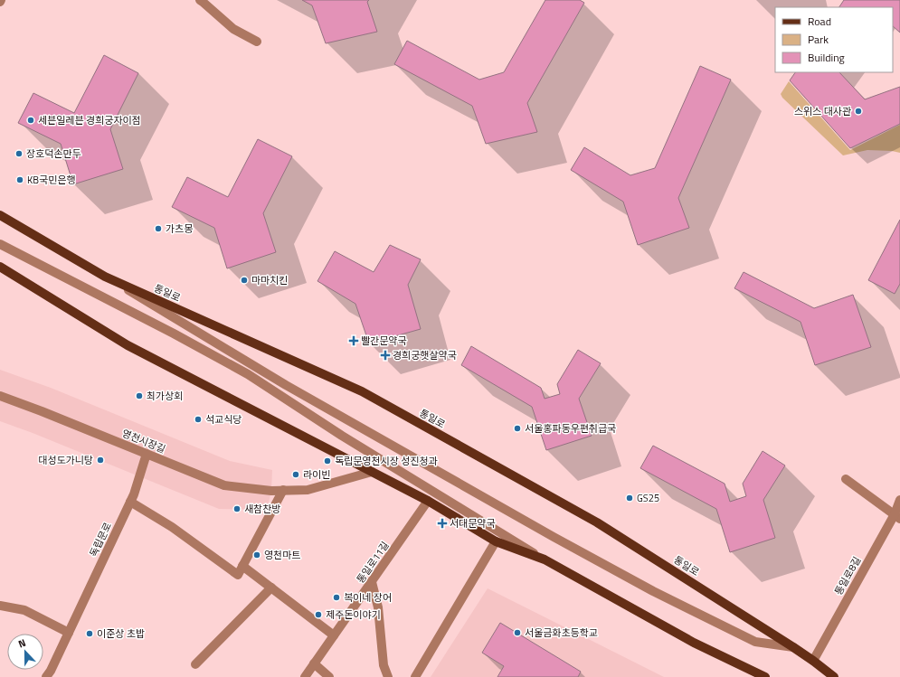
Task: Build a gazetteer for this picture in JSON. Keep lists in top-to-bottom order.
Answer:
{
  "streets": {
    "main road": ["통일로"],
    "street": [
      "영천시장길",
      "독립문로",
      "통일로11길",
      "통일로8길"
    ]
  },
  "crossings": [
    ["통일로", "통일로8길"],
    ["영천시장길", "독립문로"]
  ],
  "places": {
    "other": [
      "스위스 대사관",
      "세븐일레븐 경희궁자이점",
      "장호덕손만두",
      "KB국민은행",
      "가츠몽",
      "마마치킨",
      "최가상회",
      "석교식당",
      "서울홍파동우편취급국",
      "대성도가니탕",
      "독립문영천시장 성진청과",
      "라이빈",
      "GS25",
      "새참찬방",
      "영천마트",
      "복이네 장어",
      "제주돈이야기",
      "서울금화초등학교",
      "이준상 초밥"
    ],
    "health": ["빨간문약국", "경희궁햇살약국", "서대문약국"]
  },
  "legend": ["Road", "Park", "Building"],
  "north": "top"
}
